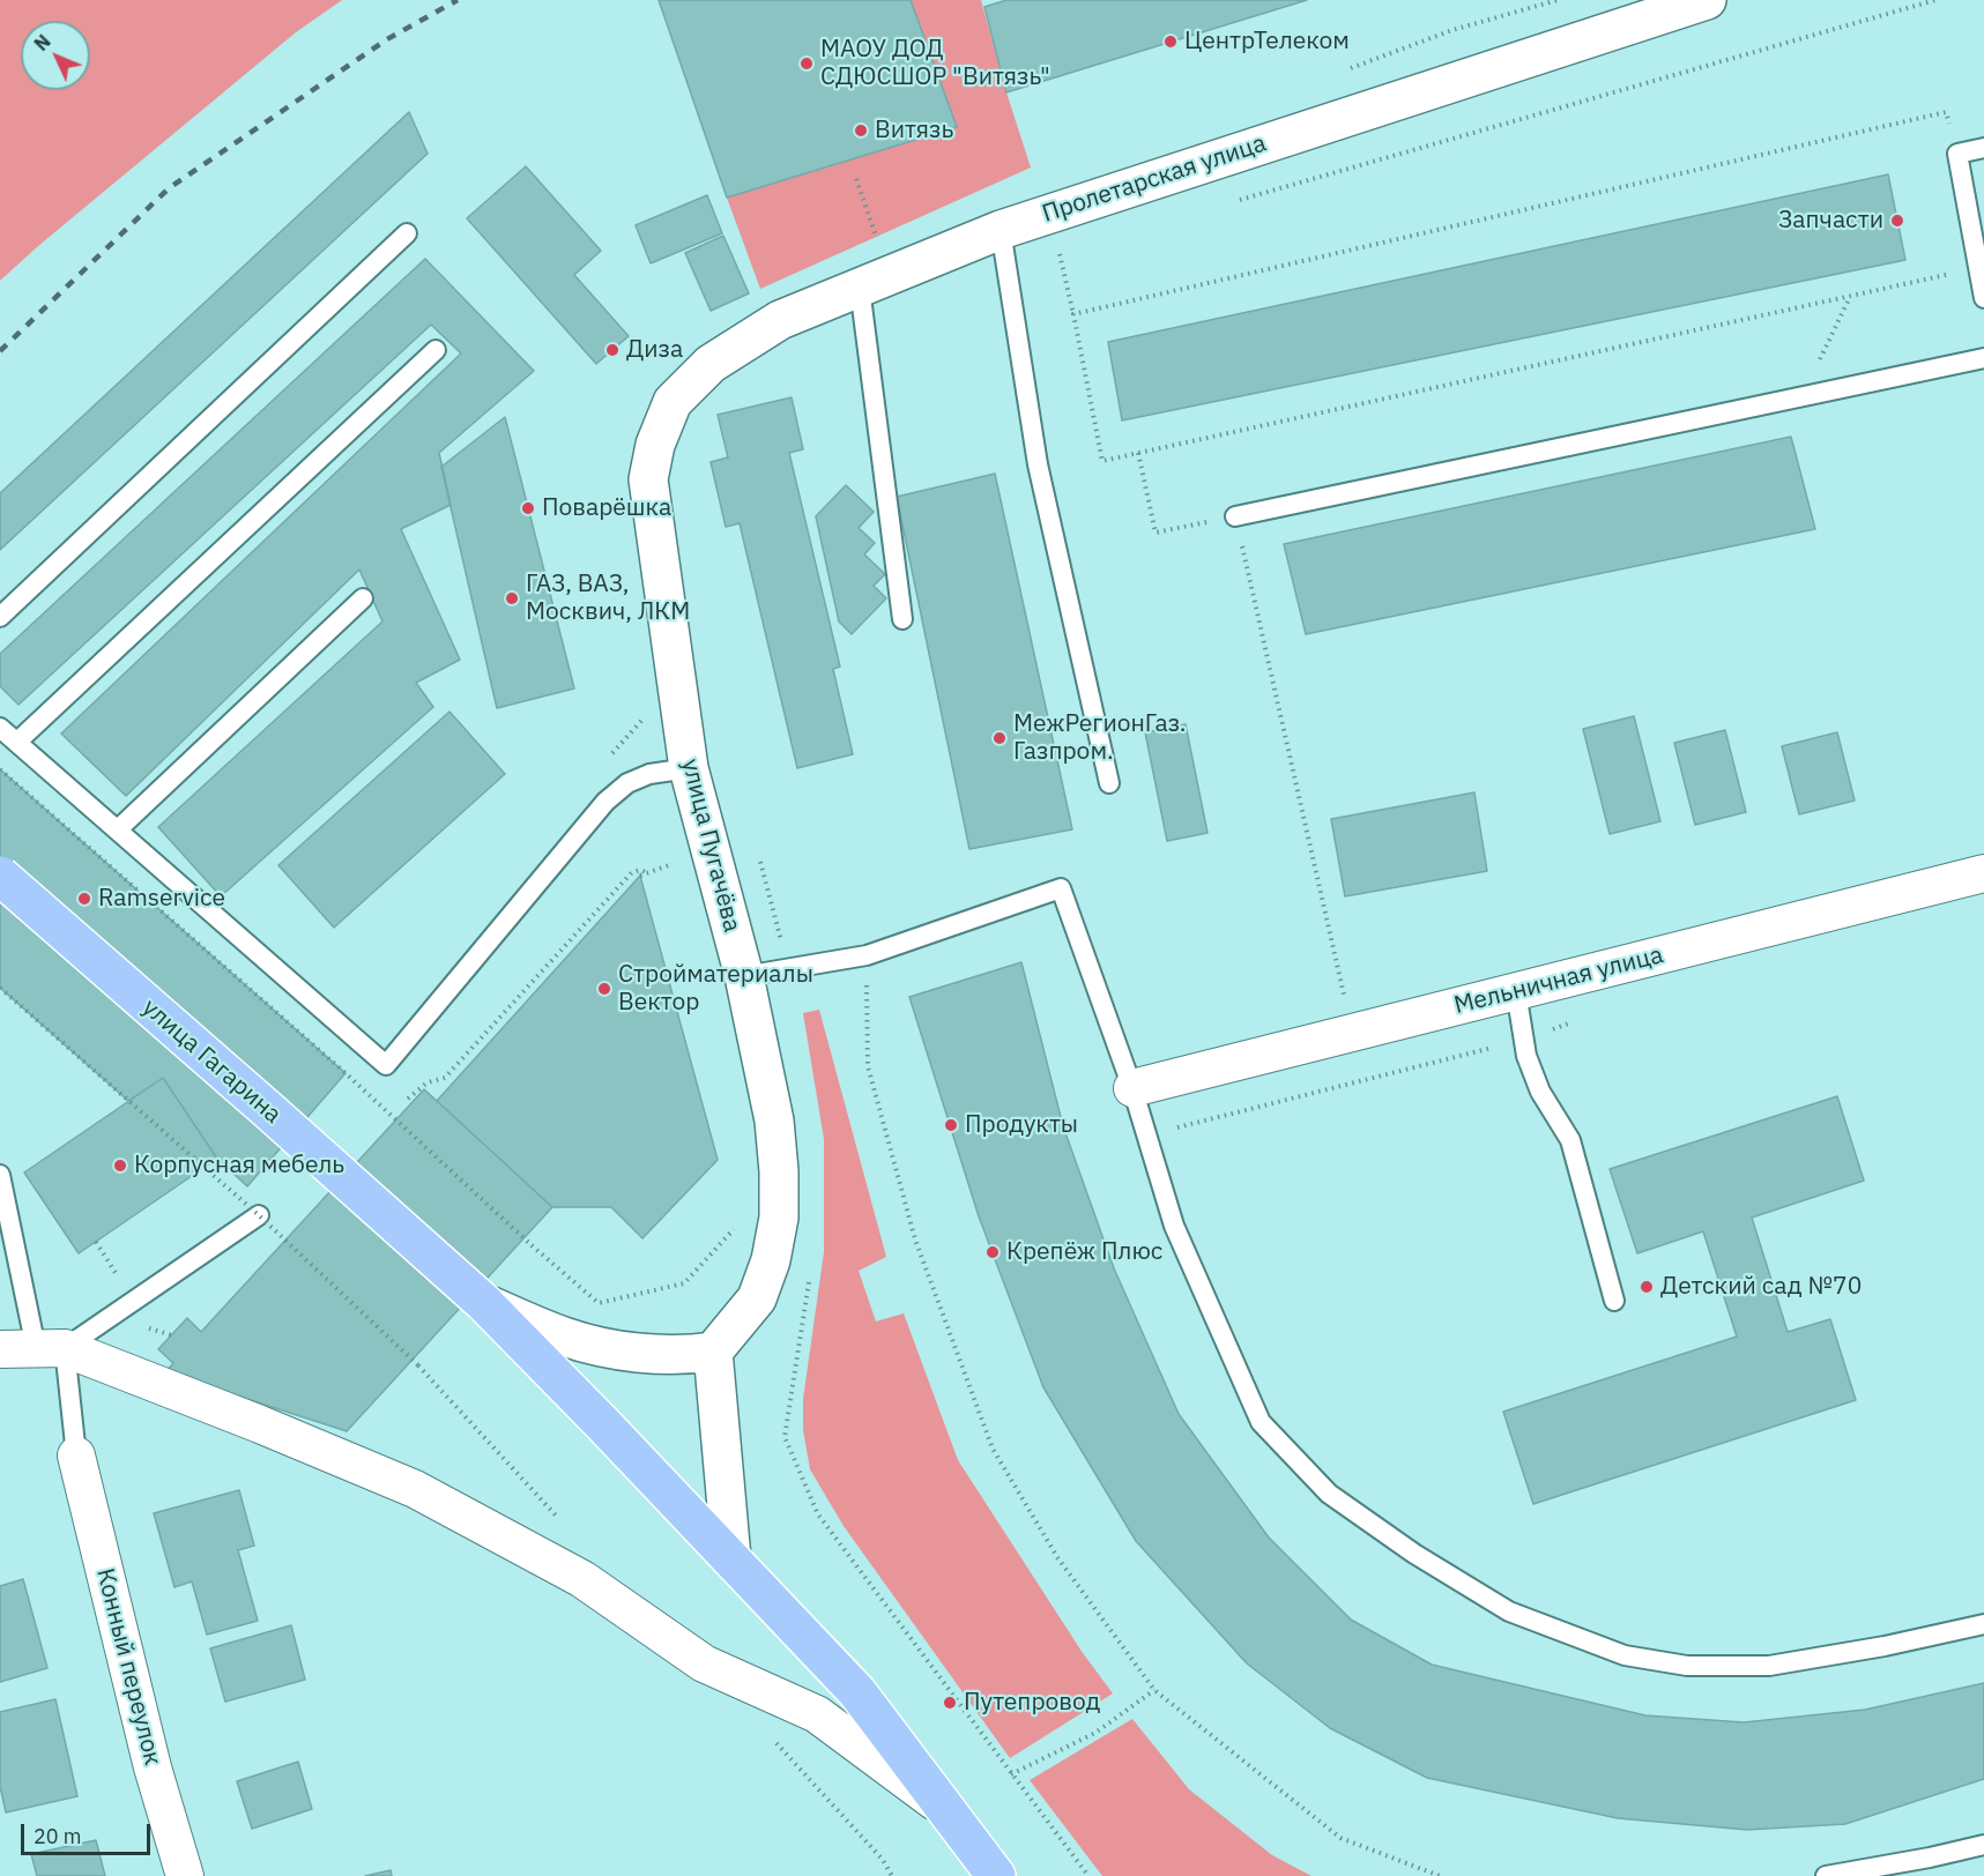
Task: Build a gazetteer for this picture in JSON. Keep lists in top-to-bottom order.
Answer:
{
  "streets": {
    "main road": ["Пролетарская улица", "улица Пугачёва", "улица Гагарина"],
    "street": ["Мельничная улица", "Конный переулок"]
  },
  "crossings": [
    ["Пролетарская улица", "улица Пугачёва"]
  ],
  "places": [
    "ЦентрТелеком",
    "МАОУ ДОД СДЮСШОР \"Витязь\"",
    "Витязь",
    "Запчасти",
    "Диза",
    "Поварёшка",
    "ГАЗ, ВАЗ, Москвич, ЛКМ",
    "МежРегионГаз. Газпром.",
    "Ramservice",
    "Стройматериалы Вектор",
    "Продукты",
    "Корпусная мебель",
    "Крепёж Плюс",
    "Детский сад №70",
    "Путепровод"
  ],
  "scale_bar": "20 m",
  "north": "top left"
}
